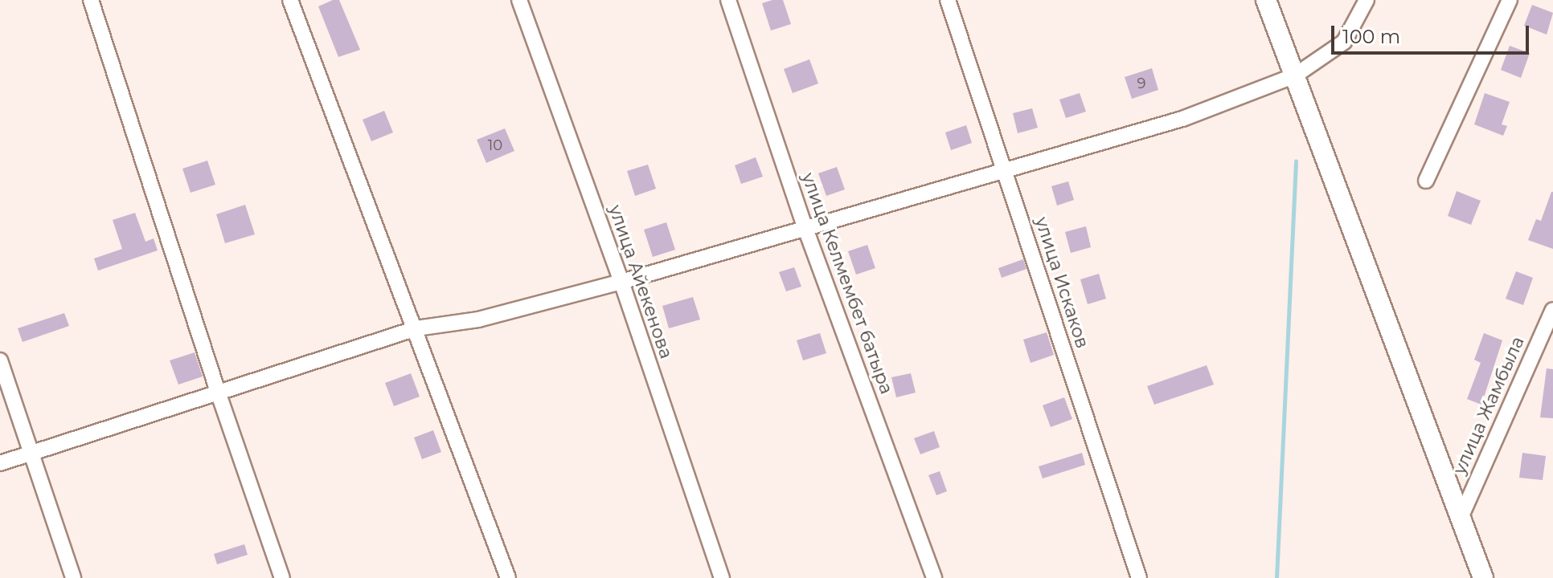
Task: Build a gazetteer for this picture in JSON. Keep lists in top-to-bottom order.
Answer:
{
  "streets": {
    "street": [
      "улица Айекенова",
      "улица Искаков",
      "улица Келмембет батыра",
      "улица Жамбыла"
    ]
  },
  "house_numbers": ["9", "10"],
  "scale_bar": "100 m"
}
